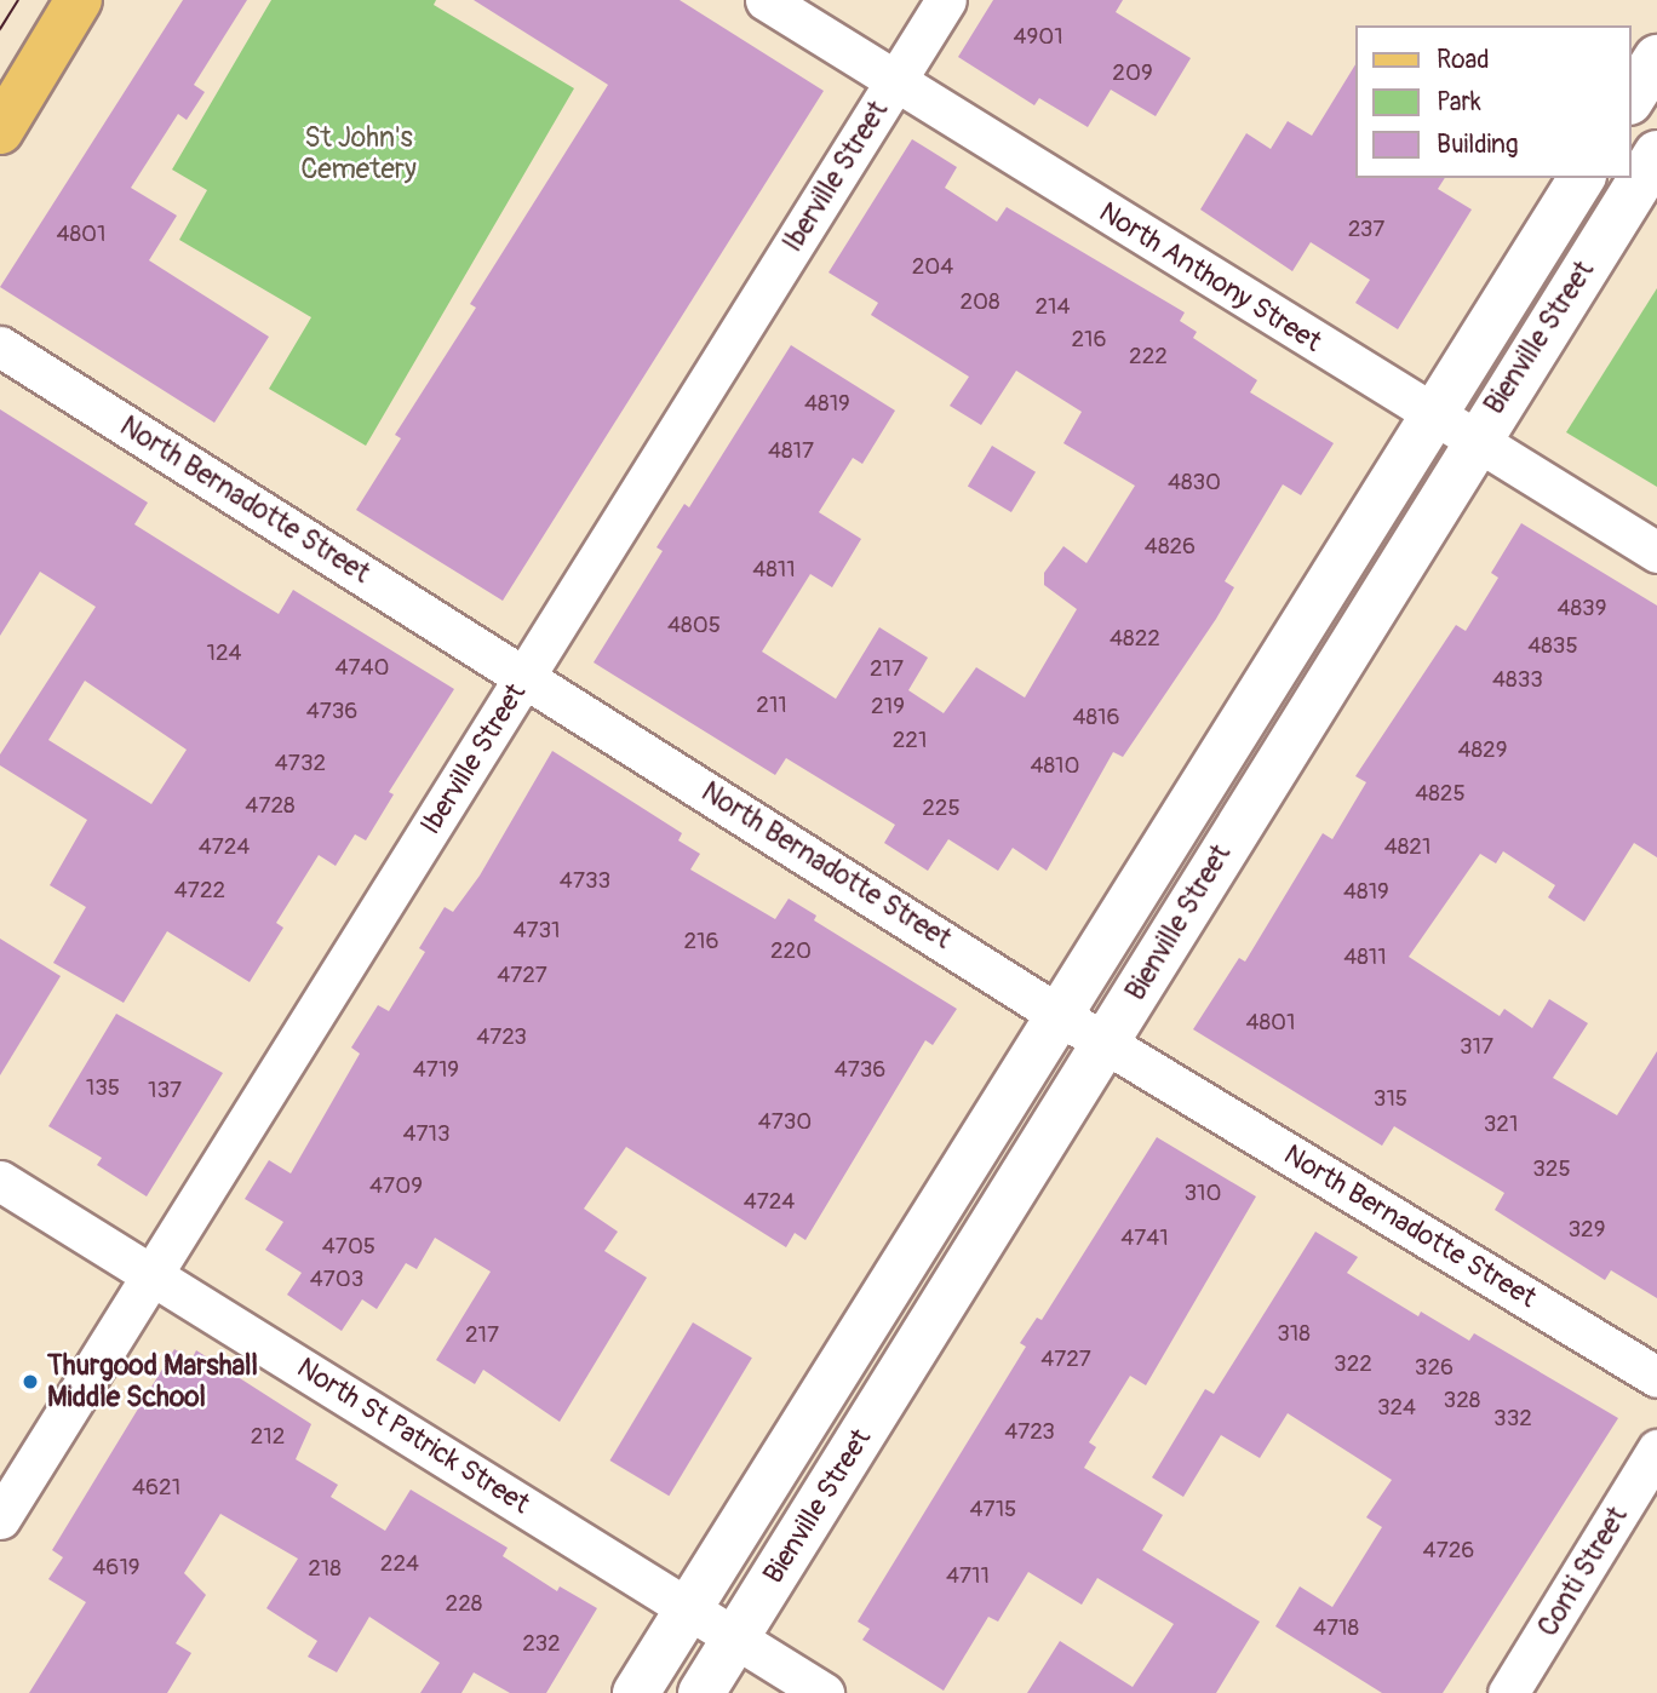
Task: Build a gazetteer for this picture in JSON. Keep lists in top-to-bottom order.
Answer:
{
  "streets": {
    "street": [
      "Iberville Street",
      "North Anthony Street",
      "Bienville Street",
      "North Bernadotte Street",
      "North St Patrick Street",
      "Conti Street"
    ]
  },
  "crossings": [
    ["Iberville Street", "North Anthony Street"],
    ["Iberville Street", "North Bernadotte Street"],
    ["Iberville Street", "North St Patrick Street"],
    ["North Anthony Street", "Bienville Street"],
    ["Bienville Street", "North Bernadotte Street"],
    ["Bienville Street", "North St Patrick Street"]
  ],
  "parks": ["St John's Cemetery"],
  "places": ["Thurgood Marshall Middle School"],
  "house_numbers": [
    "4901",
    "209",
    "237",
    "4801",
    "204",
    "208",
    "214",
    "216",
    "222",
    "4819",
    "4817",
    "4830",
    "4826",
    "4811",
    "4839",
    "4805",
    "4822",
    "4835",
    "124",
    "4740",
    "217",
    "4833",
    "211",
    "219",
    "4736",
    "4816",
    "221",
    "4829",
    "4732",
    "4810",
    "4825",
    "4728",
    "225",
    "4724",
    "4821",
    "4733",
    "4722",
    "4819",
    "4731",
    "216",
    "220",
    "4811",
    "4727",
    "4801",
    "4723",
    "317",
    "4719",
    "4736",
    "135",
    "137",
    "315",
    "4730",
    "321",
    "4713",
    "325",
    "4709",
    "310",
    "4724",
    "329",
    "4741",
    "4705",
    "4703",
    "318",
    "217",
    "4727",
    "322",
    "326",
    "328",
    "324",
    "332",
    "4723",
    "212",
    "4621",
    "4715",
    "4726",
    "224",
    "4619",
    "218",
    "4711",
    "228",
    "4718",
    "232"
  ],
  "legend": ["Road", "Park", "Building"]
}
